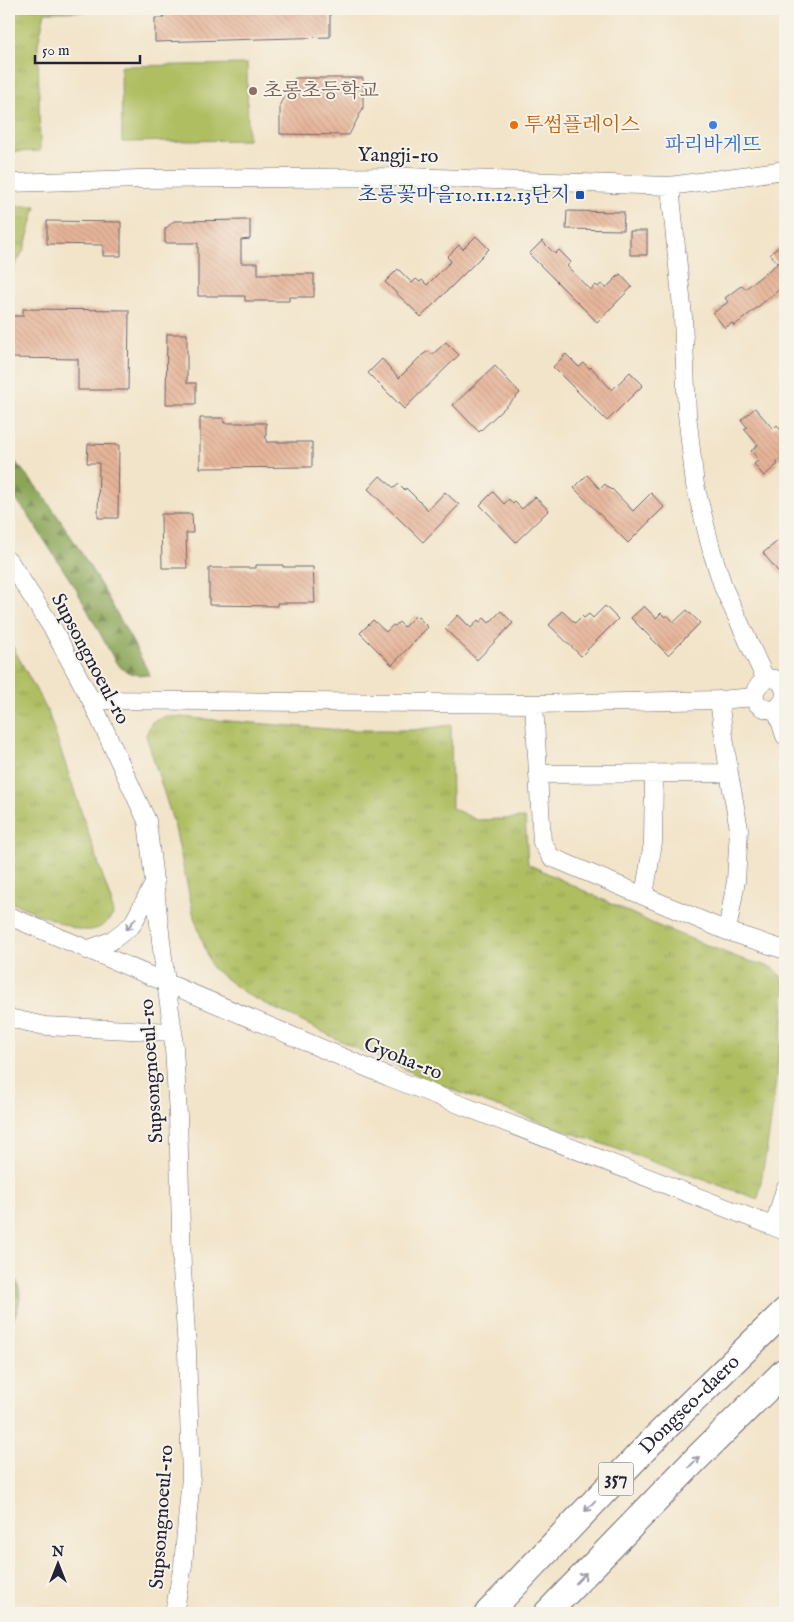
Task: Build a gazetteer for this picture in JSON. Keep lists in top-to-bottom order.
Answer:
{
  "streets": {
    "highway": ["Dongseo-daero", "357"],
    "street": ["Yangji-ro", "Supsongnoeul-ro", "Gyoha-ro"]
  },
  "crossings": [
    ["Supsongnoeul-ro", "Gyoha-ro"]
  ],
  "places": {
    "other": ["초롱초등학교", "투썸플레이스", "파리바게뜨"],
    "transit": ["초롱꽃마을10.11.12.13단지"]
  },
  "scale_bar": "50 m",
  "north": "top"
}
